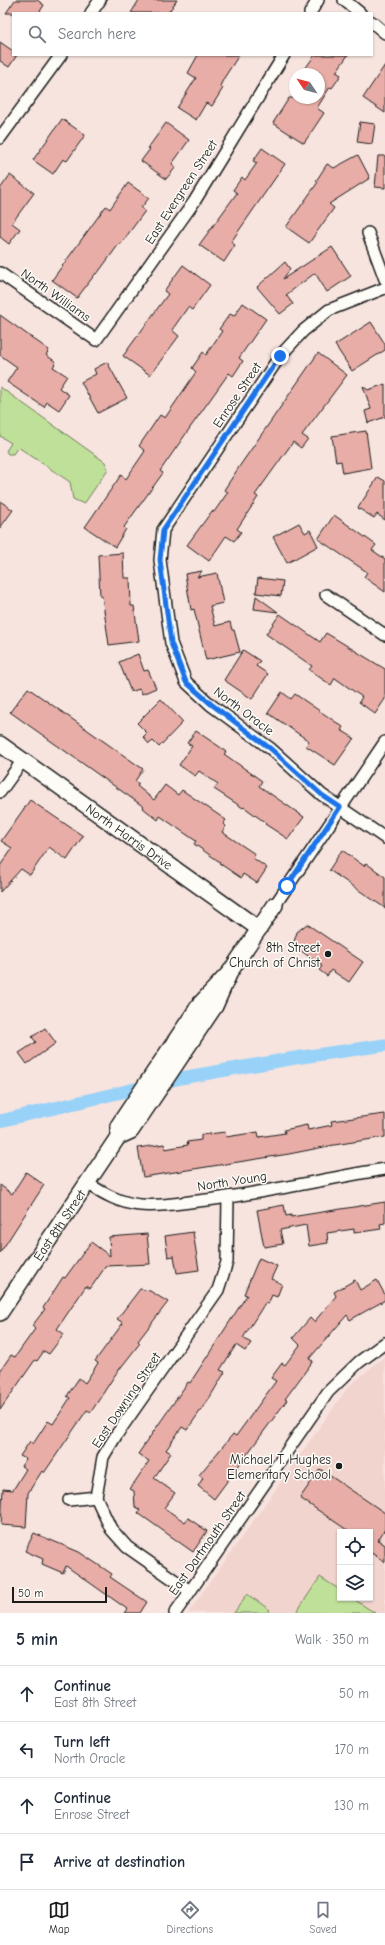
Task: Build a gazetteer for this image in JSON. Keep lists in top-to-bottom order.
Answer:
{
  "streets": {
    "street": [
      "East Evergreen Street",
      "North Williams",
      "Enrose Street",
      "North Oracle",
      "North Harris Drive",
      "North Young",
      "East 8th Street",
      "East Downing Street",
      "East Dartmouth Street"
    ]
  },
  "crossings": [
    ["East Evergreen Street", "North Williams"],
    ["Enrose Street", "North Oracle"],
    ["North Oracle", "East 8th Street"],
    ["North Harris Drive", "East 8th Street"],
    ["North Young", "East 8th Street"],
    ["North Young", "East Downing Street"]
  ],
  "places": ["8th Street Church of Christ", "Michael T. Hughes Elementary School"],
  "scale_bar": "50 m",
  "north": "top left",
  "page": {
    "search": "Search here",
    "scale": "50 m",
    "heading": ["5 min", "Walk · 350 m"],
    "list": [
      ["Continue", "East 8th Street", "50 m"],
      ["Turn left", "North Oracle", "170 m"],
      ["Continue", "Enrose Street", "130 m"],
      "Arrive at destination"
    ],
    "nav": ["Map", "Directions", "Saved"]
  }
}
